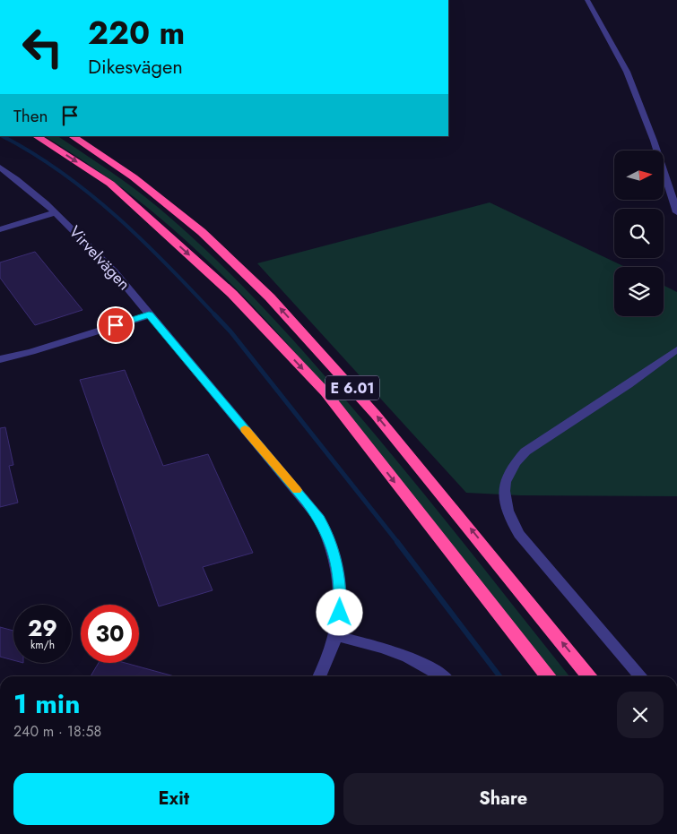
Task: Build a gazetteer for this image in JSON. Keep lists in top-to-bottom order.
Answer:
{
  "streets": {
    "highway": ["E 6.01"],
    "street": ["Virvelvägen"]
  },
  "north": "right",
  "page": {
    "turn": ["220 m", "Dikesvägen"],
    "then": "Then",
    "speed": "29 km/h",
    "limit": "30",
    "heading": ["1 min", "240 m · 18:58"],
    "buttons": ["Exit", "Share"]
  }
}
